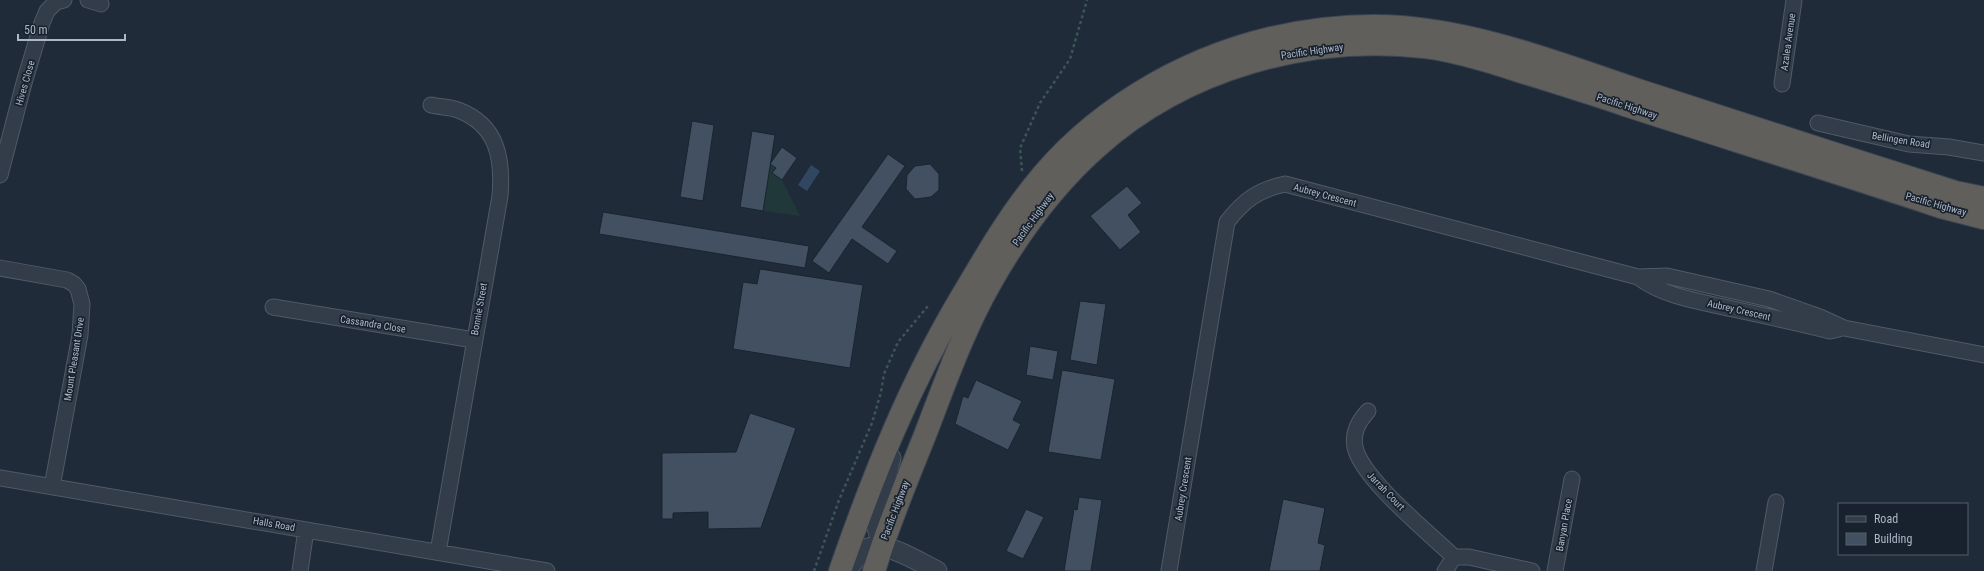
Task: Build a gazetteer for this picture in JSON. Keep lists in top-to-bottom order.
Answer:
{
  "streets": {
    "highway": ["Pacific Highway"],
    "street": [
      "Azalea Avenue",
      "Hives Close",
      "Bellingen Road",
      "Aubrey Crescent",
      "Bonnie Street",
      "Cassandra Close",
      "Mount Pleasant Drive",
      "Jarrah Court",
      "Halls Road",
      "Banyan Place"
    ]
  },
  "crossings": [
    ["Bonnie Street", "Cassandra Close"],
    ["Bonnie Street", "Halls Road"],
    ["Mount Pleasant Drive", "Halls Road"]
  ],
  "legend": ["Road", "Building"],
  "scale_bar": "50 m"
}
